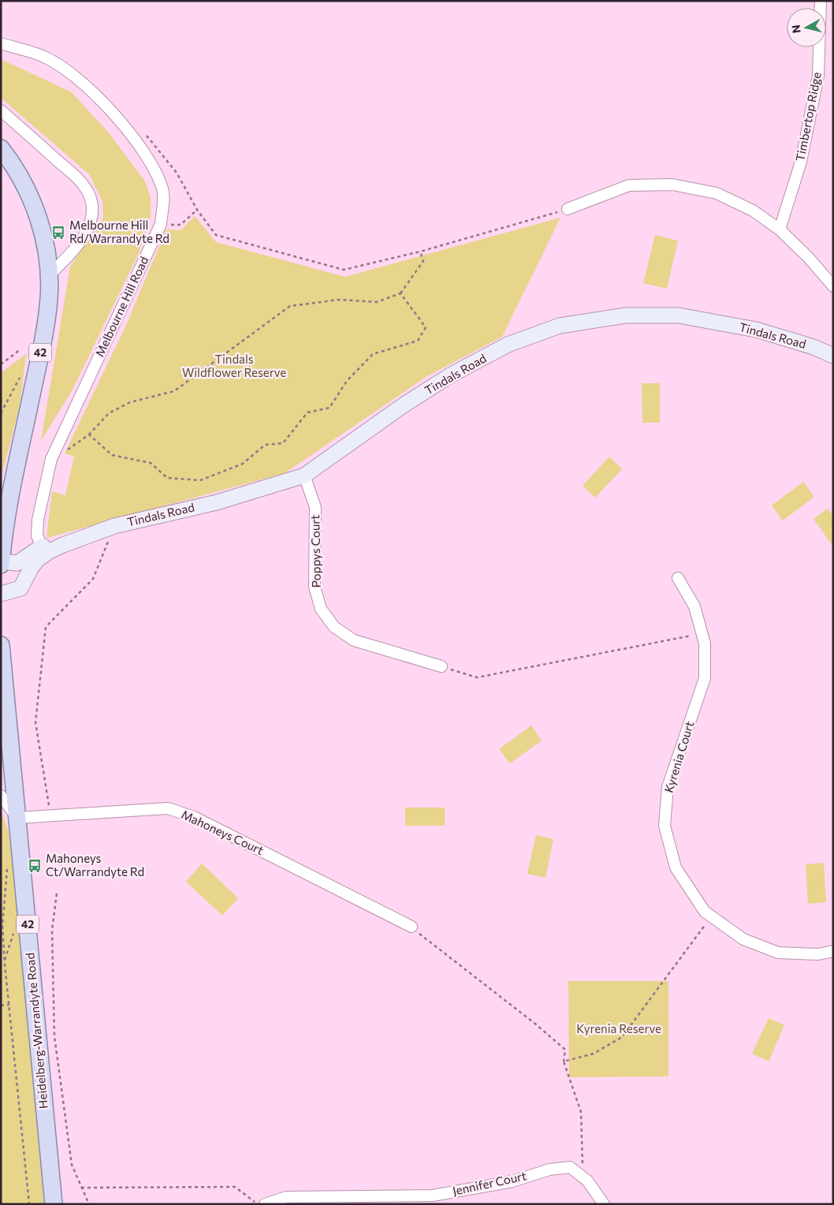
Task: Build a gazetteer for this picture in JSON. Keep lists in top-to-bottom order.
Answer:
{
  "streets": {
    "main road": ["Tindals Road", "42", "Heidelberg-Warrandyte Road"],
    "street": [
      "Timbertop Ridge",
      "Melbourne Hill Road",
      "Poppys Court",
      "Kyrenia Court",
      "Mahoneys Court",
      "Jennifer Court"
    ]
  },
  "crossings": [
    ["Melbourne Hill Road", "Tindals Road"],
    ["Tindals Road", "42"],
    ["Tindals Road", "Poppys Court"],
    ["Mahoneys Court", "Heidelberg-Warrandyte Road"]
  ],
  "parks": ["Tindals Wildflower Reserve", "Kyrenia Reserve"],
  "places": {
    "bus stop": ["Melbourne Hill Rd/Warrandyte Rd", "Mahoneys Ct/Warrandyte Rd"]
  },
  "north": "left"
}
